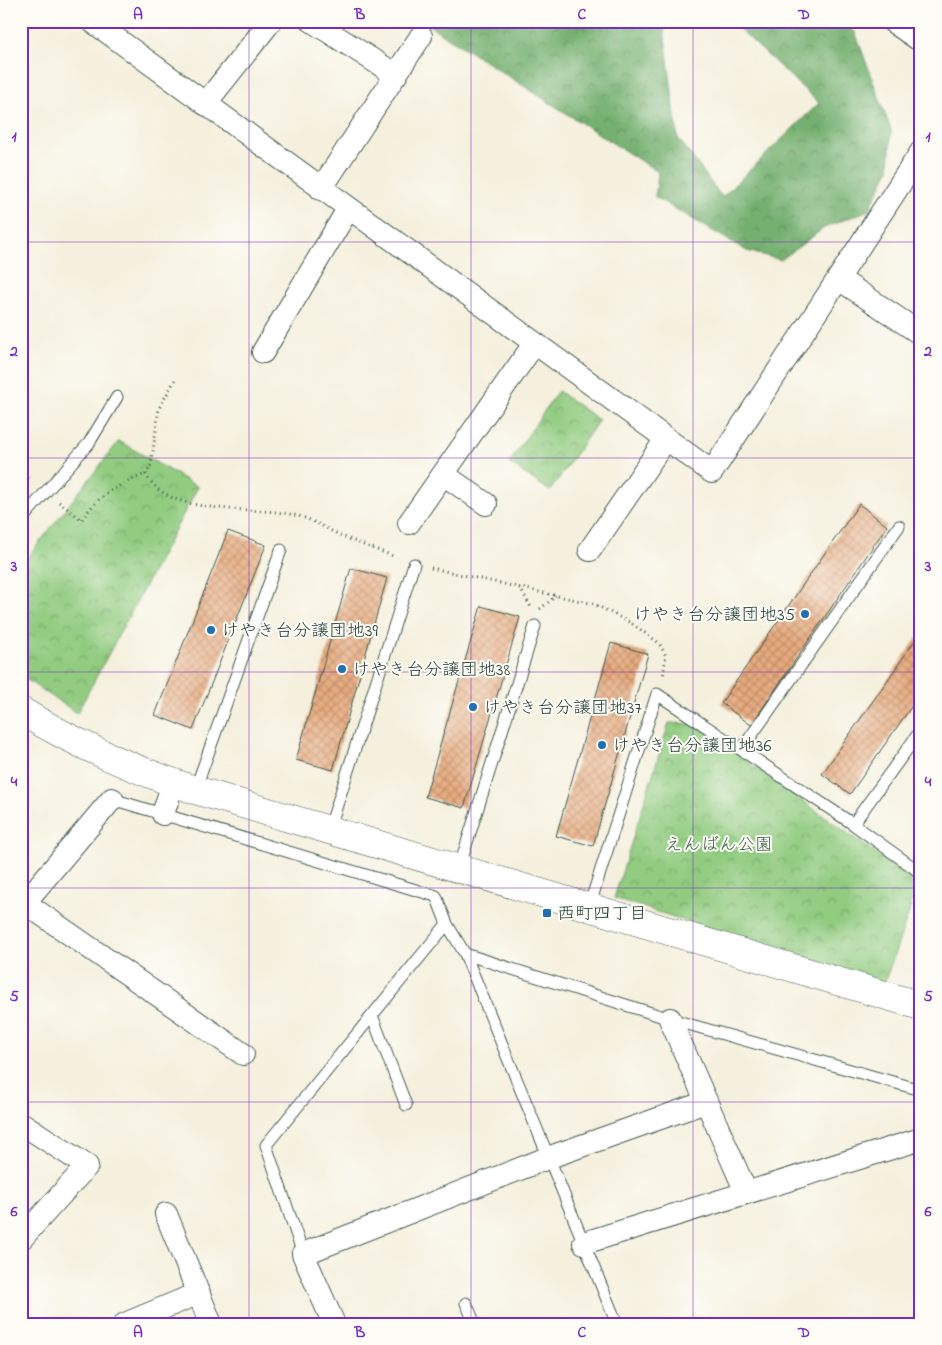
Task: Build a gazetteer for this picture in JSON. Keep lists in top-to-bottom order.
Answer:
{
  "parks": ["えんばん公園"],
  "places": {
    "other": [
      "けやき台分譲団地35",
      "けやき台分譲団地39",
      "けやき台分譲団地38",
      "けやき台分譲団地37",
      "けやき台分譲団地36"
    ],
    "transit": ["西町四丁目"]
  },
  "grid": {
    "columns": [
      "A",
      "B",
      "C",
      "D"
    ],
    "rows": [
      "1",
      "2",
      "3",
      "4",
      "5",
      "6"
    ]
  }
}
